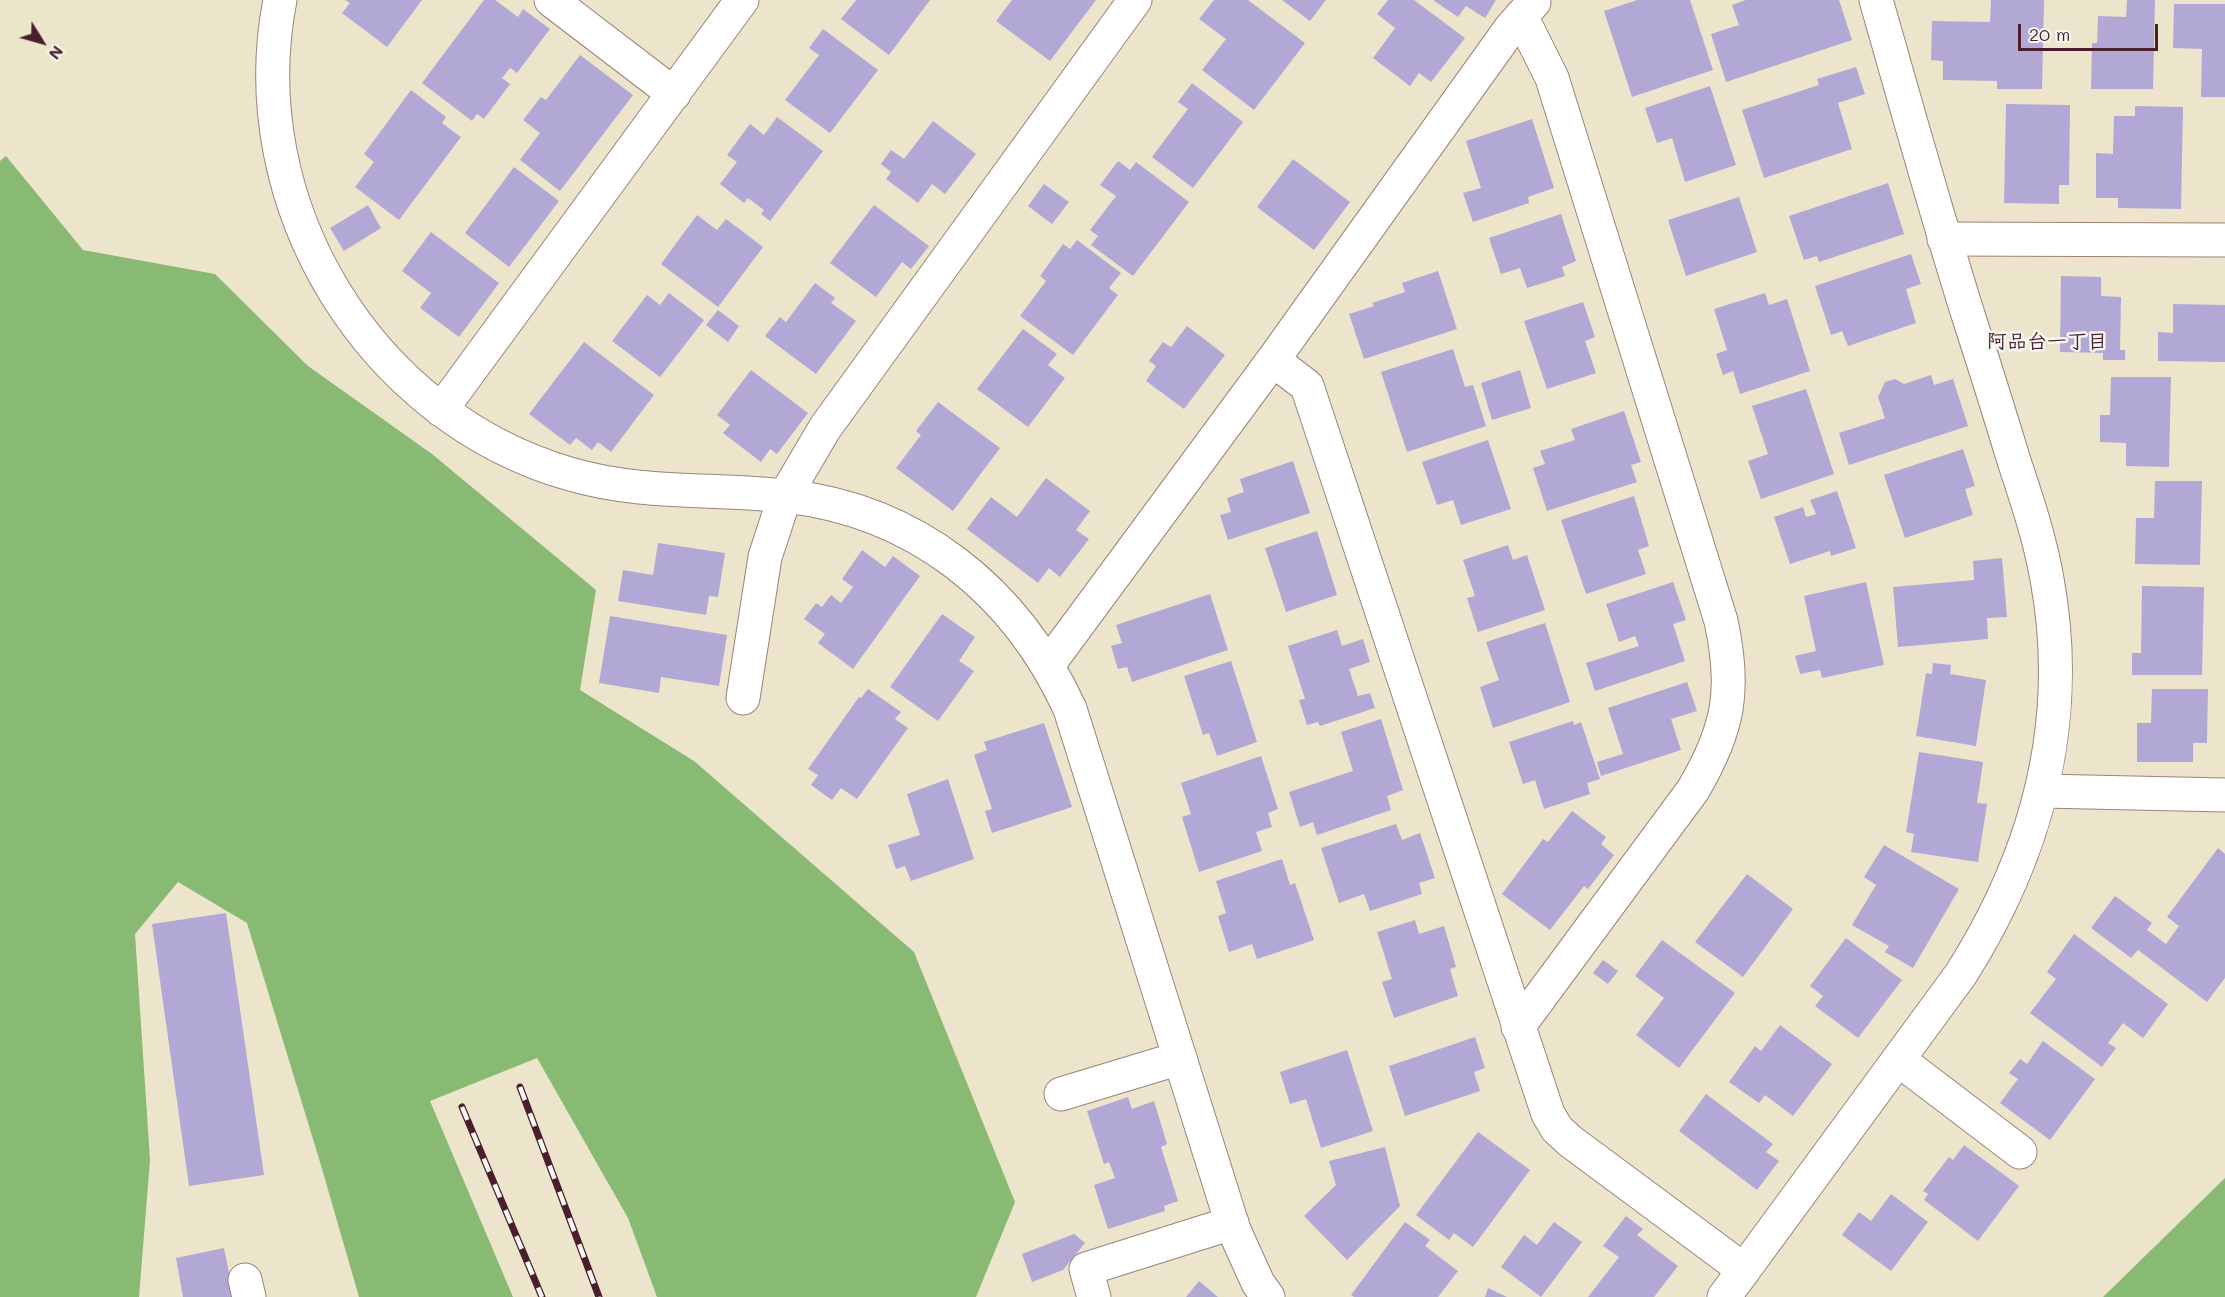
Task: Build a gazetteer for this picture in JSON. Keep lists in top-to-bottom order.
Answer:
{
  "districts": ["阿品台一丁目"],
  "scale_bar": "20 m",
  "north": "bottom right"
}
